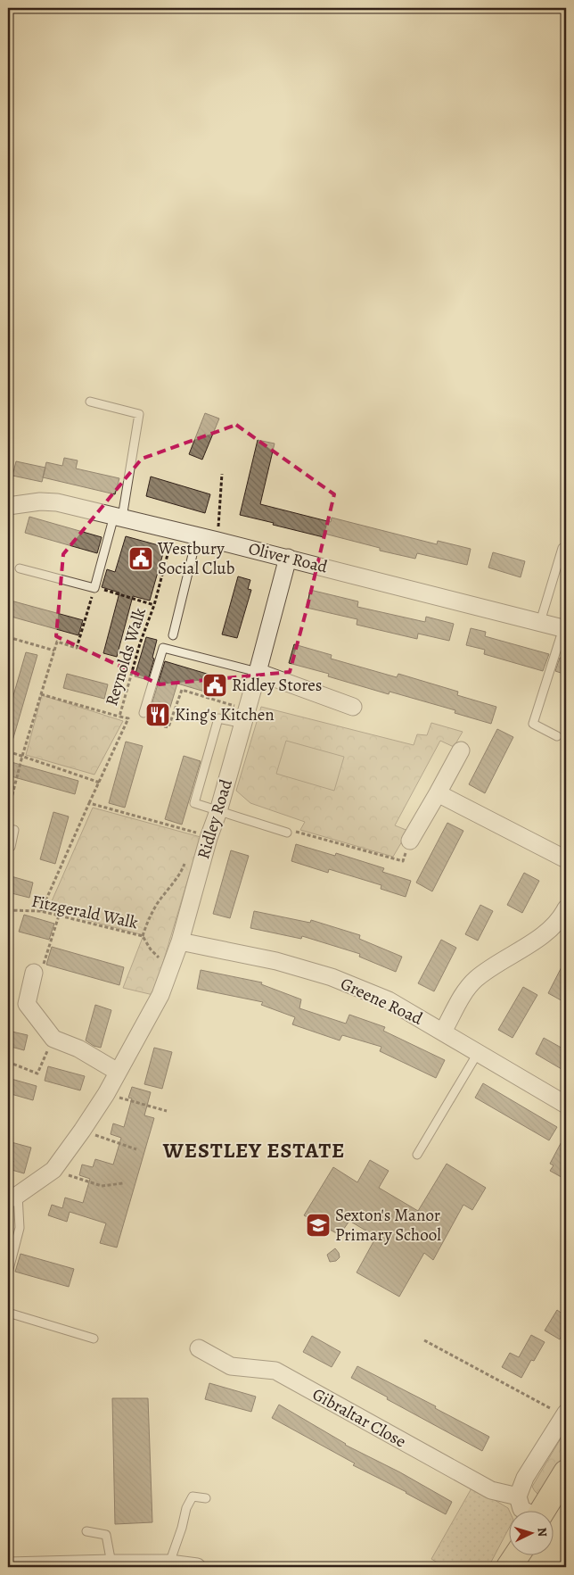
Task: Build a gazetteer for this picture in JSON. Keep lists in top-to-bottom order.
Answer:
{
  "streets": {
    "street": [
      "Oliver Road",
      "Ridley Road",
      "Greene Road",
      "Gibraltar Close"
    ],
    "path": ["Reynolds Walk", "Fitzgerald Walk"]
  },
  "crossings": [
    ["Oliver Road", "Reynolds Walk"],
    ["Oliver Road", "Ridley Road"],
    ["Reynolds Walk", "Fitzgerald Walk"],
    ["Ridley Road", "Fitzgerald Walk"],
    ["Ridley Road", "Greene Road"]
  ],
  "districts": ["WESTLEY ESTATE"],
  "places": {
    "public building": ["Westbury Social Club", "Ridley Stores"],
    "restaurant": ["King's Kitchen"],
    "school or university": ["Sexton's Manor Primary School"]
  },
  "north": "right"
}
